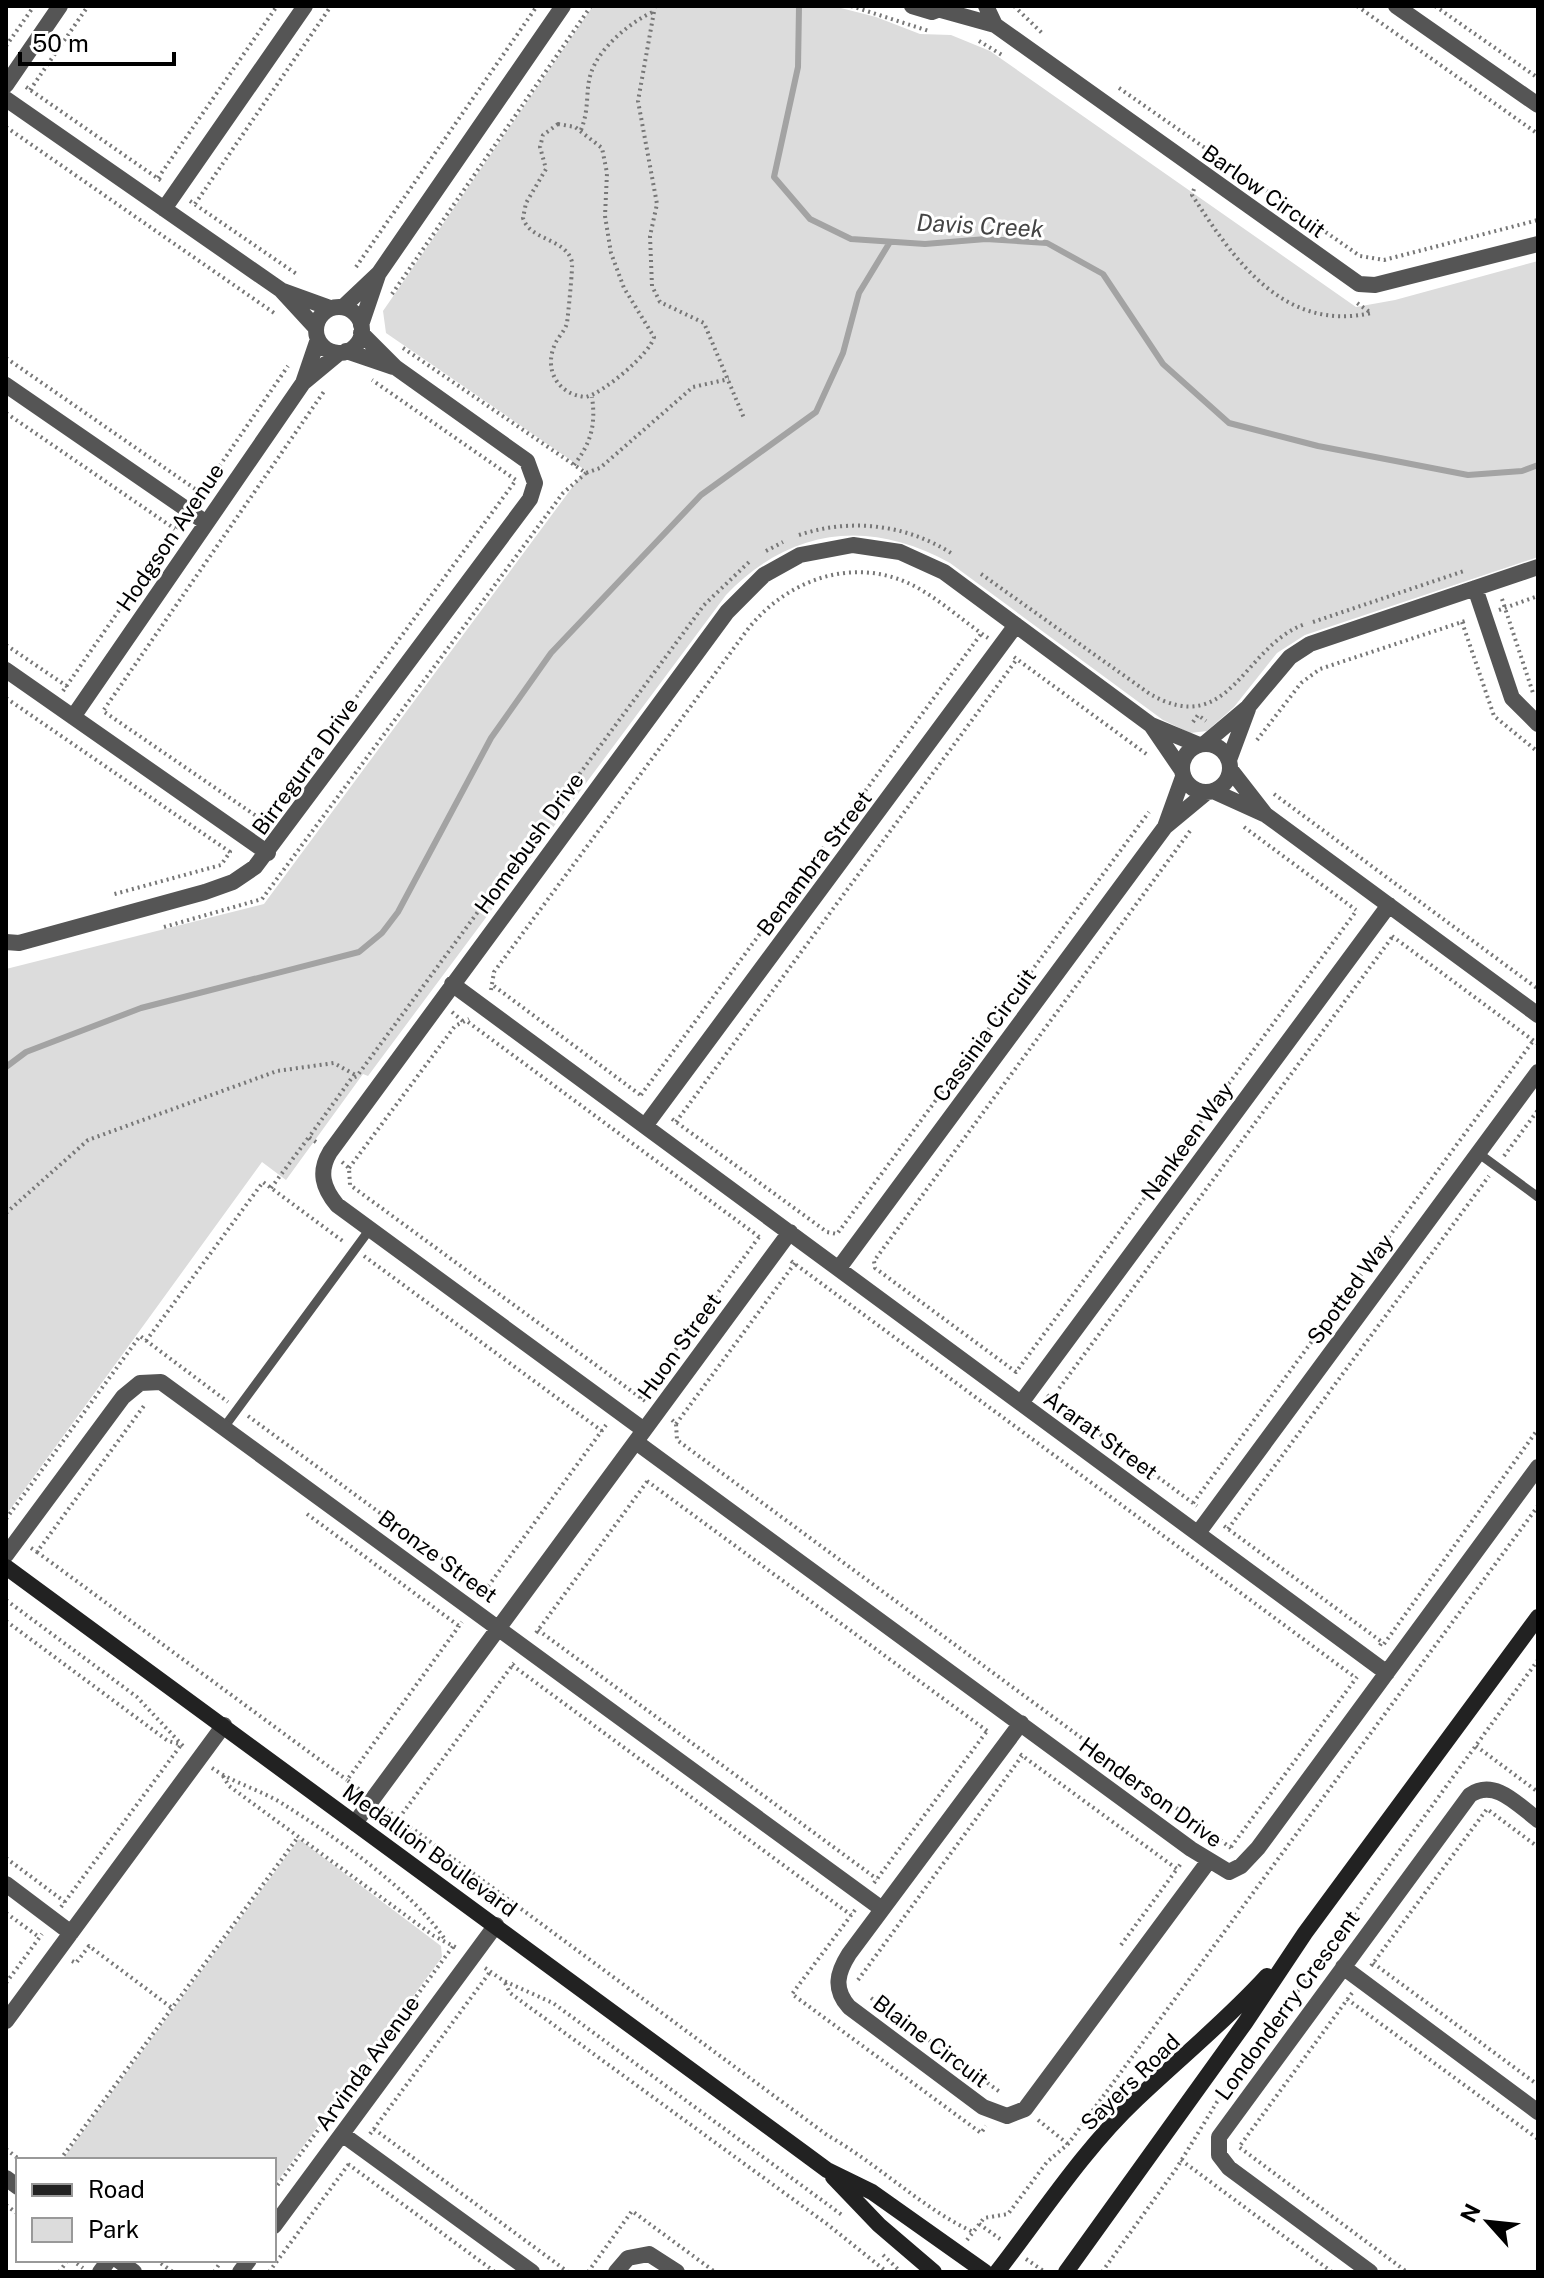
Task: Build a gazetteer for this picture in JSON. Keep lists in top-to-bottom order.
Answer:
{
  "streets": {
    "street": [
      "Barlow Circuit",
      "Hodgson Avenue",
      "Birregurra Drive",
      "Homebush Drive",
      "Benambra Street",
      "Cassinia Circuit",
      "Nankeen Way",
      "Spotted Way",
      "Huon Street",
      "Ararat Street",
      "Bronze Street",
      "Henderson Drive",
      "Medallion Boulevard",
      "Londonderry Crescent",
      "Blaine Circuit",
      "Arvinda Avenue",
      "Sayers Road"
    ]
  },
  "crossings": [
    ["Homebush Drive", "Benambra Street"],
    ["Homebush Drive", "Cassinia Circuit"],
    ["Cassinia Circuit", "Ararat Street"],
    ["Nankeen Way", "Ararat Street"],
    ["Spotted Way", "Ararat Street"],
    ["Huon Street", "Ararat Street"],
    ["Huon Street", "Bronze Street"],
    ["Huon Street", "Henderson Drive"],
    ["Huon Street", "Medallion Boulevard"],
    ["Bronze Street", "Blaine Circuit"],
    ["Henderson Drive", "Blaine Circuit"],
    ["Medallion Boulevard", "Arvinda Avenue"]
  ],
  "water": ["Davis Creek"],
  "legend": ["Road", "Park"],
  "scale_bar": "50 m",
  "north": "top left"
}
